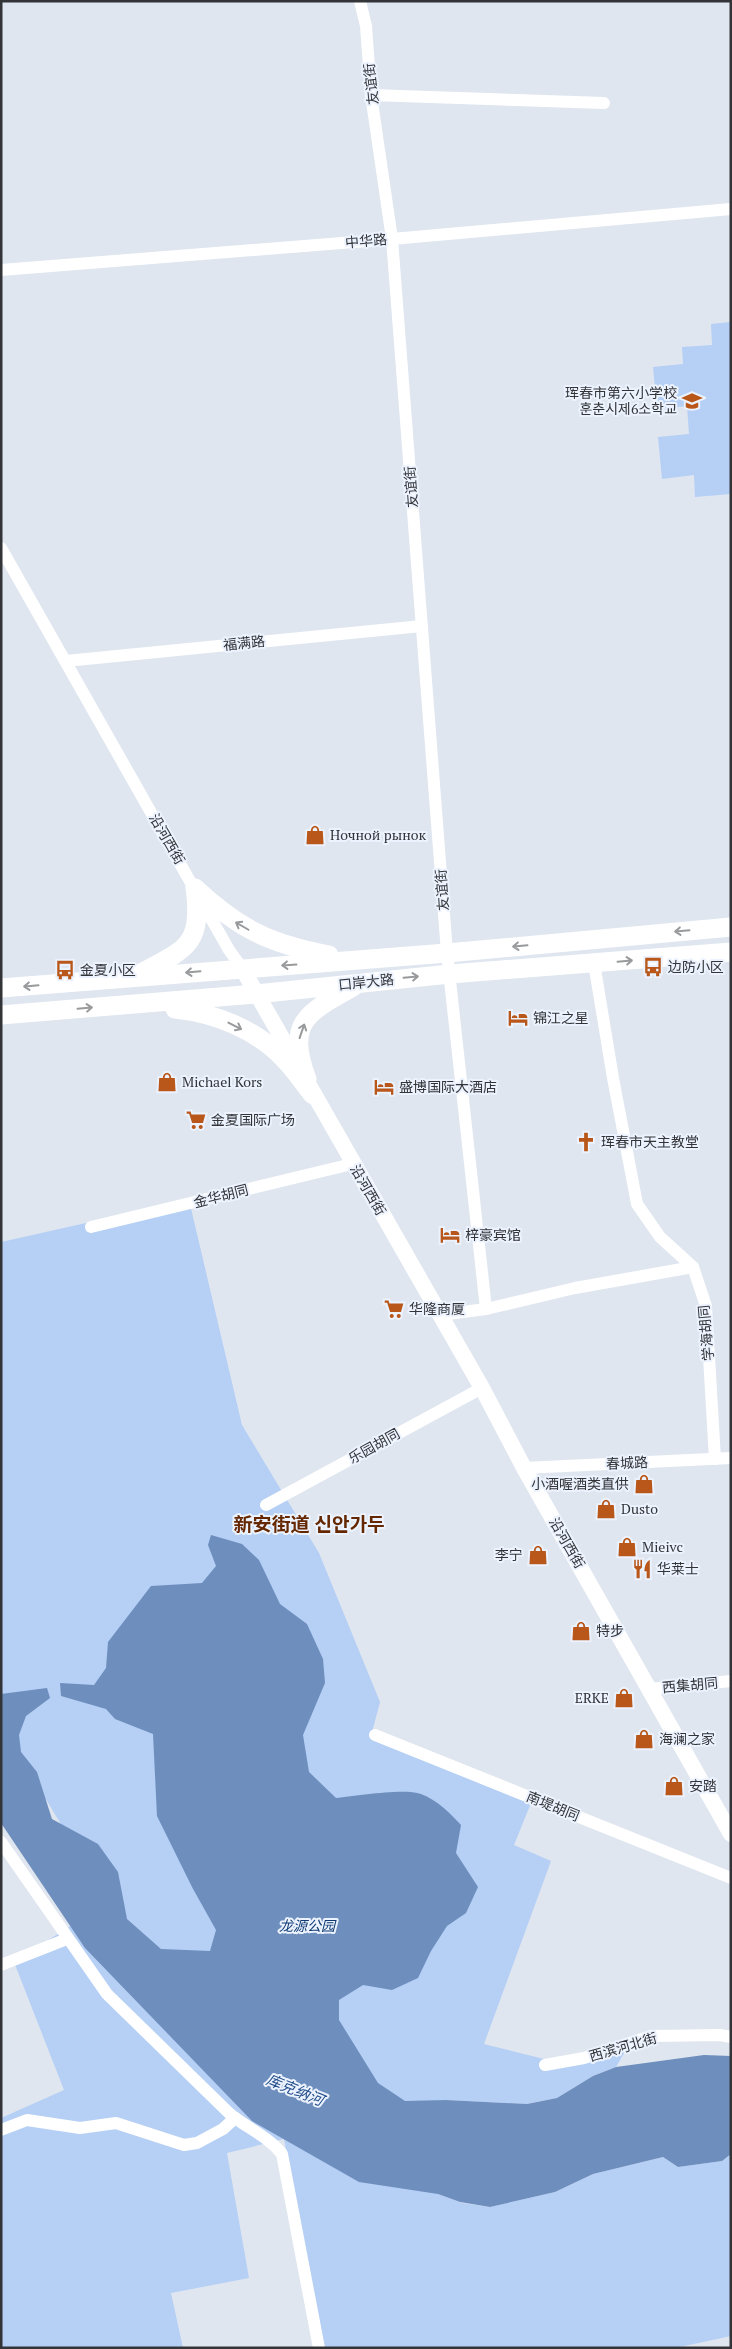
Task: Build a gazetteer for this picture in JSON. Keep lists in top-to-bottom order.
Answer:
{
  "streets": {
    "highway": ["口岸大路"],
    "main road": ["沿河西街"],
    "street": [
      "友谊街",
      "中华路",
      "福满路",
      "金华胡同",
      "学海胡同",
      "乐园胡同",
      "春城路",
      "西集胡同",
      "南堤胡同",
      "西滨河北街"
    ]
  },
  "crossings": [
    ["友谊街", "中华路"],
    ["友谊街", "福满路"],
    ["友谊街", "口岸大路"],
    ["福满路", "沿河西街"],
    ["沿河西街", "口岸大路"],
    ["沿河西街", "金华胡同"],
    ["沿河西街", "乐园胡同"],
    ["沿河西街", "春城路"],
    ["沿河西街", "西集胡同"],
    ["口岸大路", "学海胡同"],
    ["学海胡同", "春城路"]
  ],
  "districts": ["新安街道 신안가두"],
  "water": ["库克纳河"],
  "parks": ["龙源公园"],
  "places": {
    "school or university": ["珲春市第六小学校 훈춘시제6소학교"],
    "shop": [
      "Ночной рынок",
      "Michael Kors",
      "小酒喔酒类直供",
      "Dusto",
      "Mieivc",
      "李宁",
      "特步",
      "ERKE",
      "海澜之家",
      "安踏"
    ],
    "bus stop": ["边防小区", "金夏小区"],
    "hotel": ["锦江之星", "盛博国际大酒店", "梓豪宾馆"],
    "supermarket": ["金夏国际广场", "华隆商厦"],
    "church": ["珲春市天主教堂"],
    "restaurant": ["华莱士"]
  }
}
